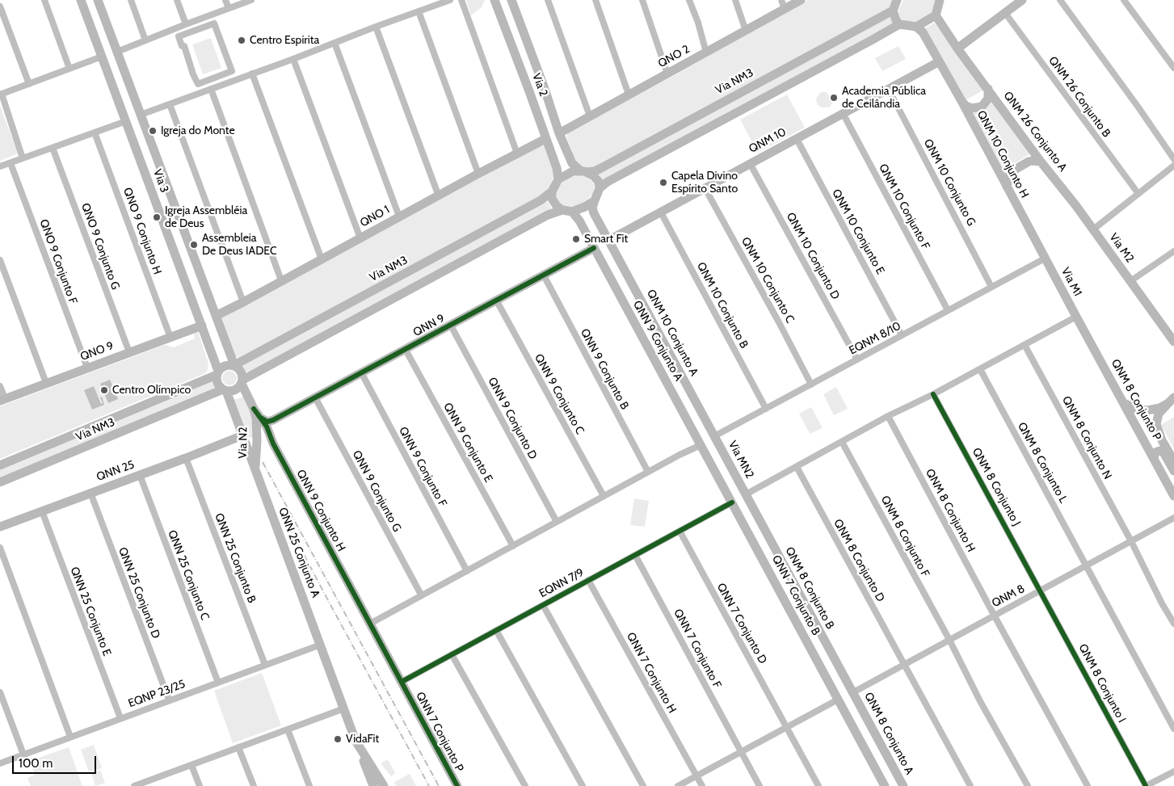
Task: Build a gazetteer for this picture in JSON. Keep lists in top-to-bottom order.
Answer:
{
  "streets": {
    "main road": [
      "QNO 2",
      "Via NM3",
      "Via 2",
      "QNM 26 Conjunto A",
      "QNM 10",
      "QNM 10 Conjunto H",
      "Via 3",
      "QNO 1",
      "Via M2",
      "Via M1",
      "QNN 9",
      "QNM 10 Conjunto A",
      "QNN 9 Conjunto A",
      "QNO 9",
      "QNM 8 Conjunto P",
      "Via N2",
      "Via MN2",
      "QNN 25",
      "QNN 9 Conjunto H",
      "QNN 25 Conjunto A",
      "QNM 8 Conjunto B",
      "QNN 7 Conjunto B",
      "QNN 7 Conjunto P",
      "QNM 8 Conjunto A"
    ],
    "street": [
      "QNM 26 Conjunto B",
      "QNM 10 Conjunto G",
      "QNM 10 Conjunto F",
      "QNO 9 Conjunto H",
      "QNM 10 Conjunto E",
      "QNO 9 Conjunto G",
      "QNM 10 Conjunto D",
      "QNO 9 Conjunto F",
      "QNM 10 Conjunto C",
      "QNM 10 Conjunto B",
      "EQNM 8/10",
      "QNN 9 Conjunto B",
      "QNN 9 Conjunto C",
      "QNN 9 Conjunto D",
      "QNM 8 Conjunto N",
      "QNN 9 Conjunto E",
      "QNM 8 Conjunto L",
      "QNN 9 Conjunto F",
      "QNM 8 Conjunto J",
      "QNN 9 Conjunto G",
      "QNM 8 Conjunto H",
      "QNM 8 Conjunto F",
      "QNN 25 Conjunto B",
      "QNM 8 Conjunto D",
      "QNN 25 Conjunto C",
      "EQNN 7/9",
      "QNN 25 Conjunto D",
      "QNM 8",
      "QNN 25 Conjunto E",
      "QNN 7 Conjunto D",
      "QNN 7 Conjunto F",
      "QNN 7 Conjunto H",
      "QNM 8 Conjunto I",
      "EQNP 23/25"
    ]
  },
  "crossings": [
    ["QNO 2", "Via 2"],
    ["Via NM3", "Via 2"],
    ["Via NM3", "Via 3"],
    ["Via NM3", "Via N2"],
    ["Via 2", "QNO 1"],
    ["QNM 26 Conjunto A", "Via M2"],
    ["QNM 10", "QNM 10 Conjunto H"],
    ["QNM 10", "QNM 10 Conjunto G"],
    ["QNM 10", "QNM 10 Conjunto F"],
    ["QNM 10", "QNM 10 Conjunto E"],
    ["QNM 10", "QNM 10 Conjunto D"],
    ["QNM 10", "QNM 10 Conjunto C"],
    ["QNM 10", "QNM 10 Conjunto B"],
    ["QNM 10", "QNM 10 Conjunto A"],
    ["QNM 10 Conjunto H", "Via M1"],
    ["QNM 10 Conjunto H", "EQNM 8/10"],
    ["Via 3", "QNO 1"],
    ["Via 3", "QNO 9"],
    ["Via 3", "Via N2"],
    ["QNM 10 Conjunto G", "EQNM 8/10"],
    ["QNM 10 Conjunto F", "EQNM 8/10"],
    ["QNO 9 Conjunto H", "QNO 9"],
    ["QNM 10 Conjunto E", "EQNM 8/10"],
    ["QNO 9 Conjunto G", "QNO 9"],
    ["QNM 10 Conjunto D", "EQNM 8/10"],
    ["QNO 9 Conjunto F", "QNO 9"],
    ["QNM 10 Conjunto C", "EQNM 8/10"],
    ["Via M1", "EQNM 8/10"],
    ["Via M1", "QNM 8 Conjunto P"],
    ["QNM 10 Conjunto B", "EQNM 8/10"],
    ["QNN 9", "QNN 9 Conjunto A"],
    ["QNN 9", "QNN 9 Conjunto B"],
    ["QNN 9", "QNN 9 Conjunto C"],
    ["QNN 9", "QNN 9 Conjunto D"],
    ["QNN 9", "Via N2"],
    ["QNN 9", "QNN 9 Conjunto E"],
    ["QNN 9", "QNN 9 Conjunto F"],
    ["QNN 9", "QNN 9 Conjunto G"],
    ["QNN 9", "QNN 9 Conjunto H"],
    ["QNM 10 Conjunto A", "EQNM 8/10"],
    ["QNM 10 Conjunto A", "Via MN2"],
    ["EQNM 8/10", "Via MN2"],
    ["QNM 8 Conjunto N", "QNM 8"],
    ["Via N2", "QNN 25"],
    ["Via N2", "QNN 9 Conjunto H"],
    ["Via N2", "QNN 25 Conjunto A"],
    ["Via MN2", "QNM 8 Conjunto B"],
    ["QNM 8 Conjunto L", "QNM 8"],
    ["QNN 25", "QNN 25 Conjunto B"],
    ["QNN 25", "QNN 25 Conjunto C"],
    ["QNN 25", "QNN 25 Conjunto D"],
    ["QNN 25", "QNN 25 Conjunto E"],
    ["QNM 8 Conjunto J", "QNM 8"],
    ["QNM 8 Conjunto J", "QNM 8 Conjunto I"],
    ["QNN 9 Conjunto H", "QNN 7 Conjunto P"],
    ["QNM 8 Conjunto H", "QNM 8"],
    ["QNM 8 Conjunto F", "QNM 8"],
    ["QNN 25 Conjunto A", "EQNP 23/25"],
    ["QNN 25 Conjunto B", "EQNP 23/25"],
    ["QNM 8 Conjunto D", "QNM 8"],
    ["QNN 25 Conjunto C", "EQNP 23/25"],
    ["EQNN 7/9", "QNN 7 Conjunto B"],
    ["EQNN 7/9", "QNN 7 Conjunto D"],
    ["EQNN 7/9", "QNN 7 Conjunto F"],
    ["EQNN 7/9", "QNN 7 Conjunto H"],
    ["EQNN 7/9", "QNN 7 Conjunto P"],
    ["QNM 8 Conjunto B", "QNM 8"],
    ["QNM 8 Conjunto B", "QNM 8 Conjunto A"],
    ["QNN 25 Conjunto D", "EQNP 23/25"],
    ["QNM 8", "QNM 8 Conjunto I"],
    ["QNM 8", "QNM 8 Conjunto A"],
    ["QNN 25 Conjunto E", "EQNP 23/25"]
  ],
  "places": [
    "Centro Espirita",
    "Academia Pública de Ceilândia",
    "Igreja do Monte",
    "Capela Divino Espírito Santo",
    "Igreja Assembléia de Deus",
    "Smart Fit",
    "Assembleia De Deus IADEC",
    "Centro Olímpico",
    "VidaFit"
  ],
  "scale_bar": "100 m"
}
